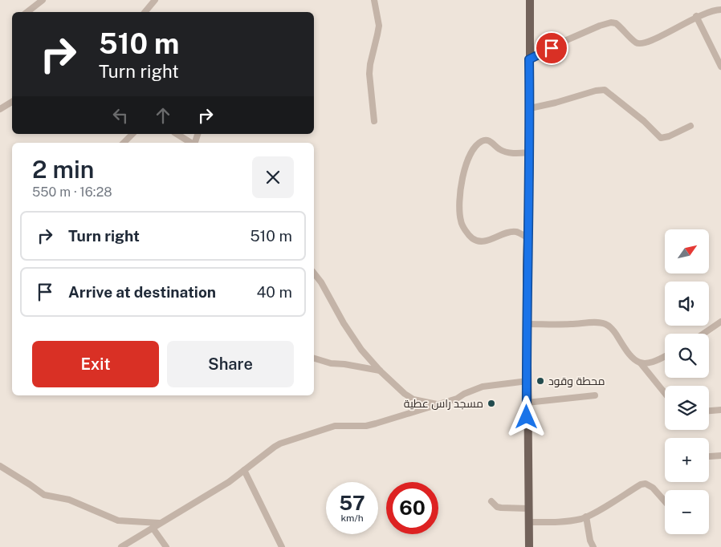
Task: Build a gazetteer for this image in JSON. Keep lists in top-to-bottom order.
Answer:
{
  "places": ["محطة وقود", "مسجد راس عطية"],
  "north": "top right",
  "page": {
    "turn": ["510 m", "Turn right"],
    "heading": ["2 min", "550 m · 16:28"],
    "list": [
      {
        "name": "Turn right",
        "value": "510 m"
      },
      {
        "name": "Arrive at destination",
        "value": "40 m"
      }
    ],
    "map_buttons": ["+", "−"],
    "buttons": ["Exit", "Share"],
    "speed": "57 km/h",
    "limit": "60"
  }
}
